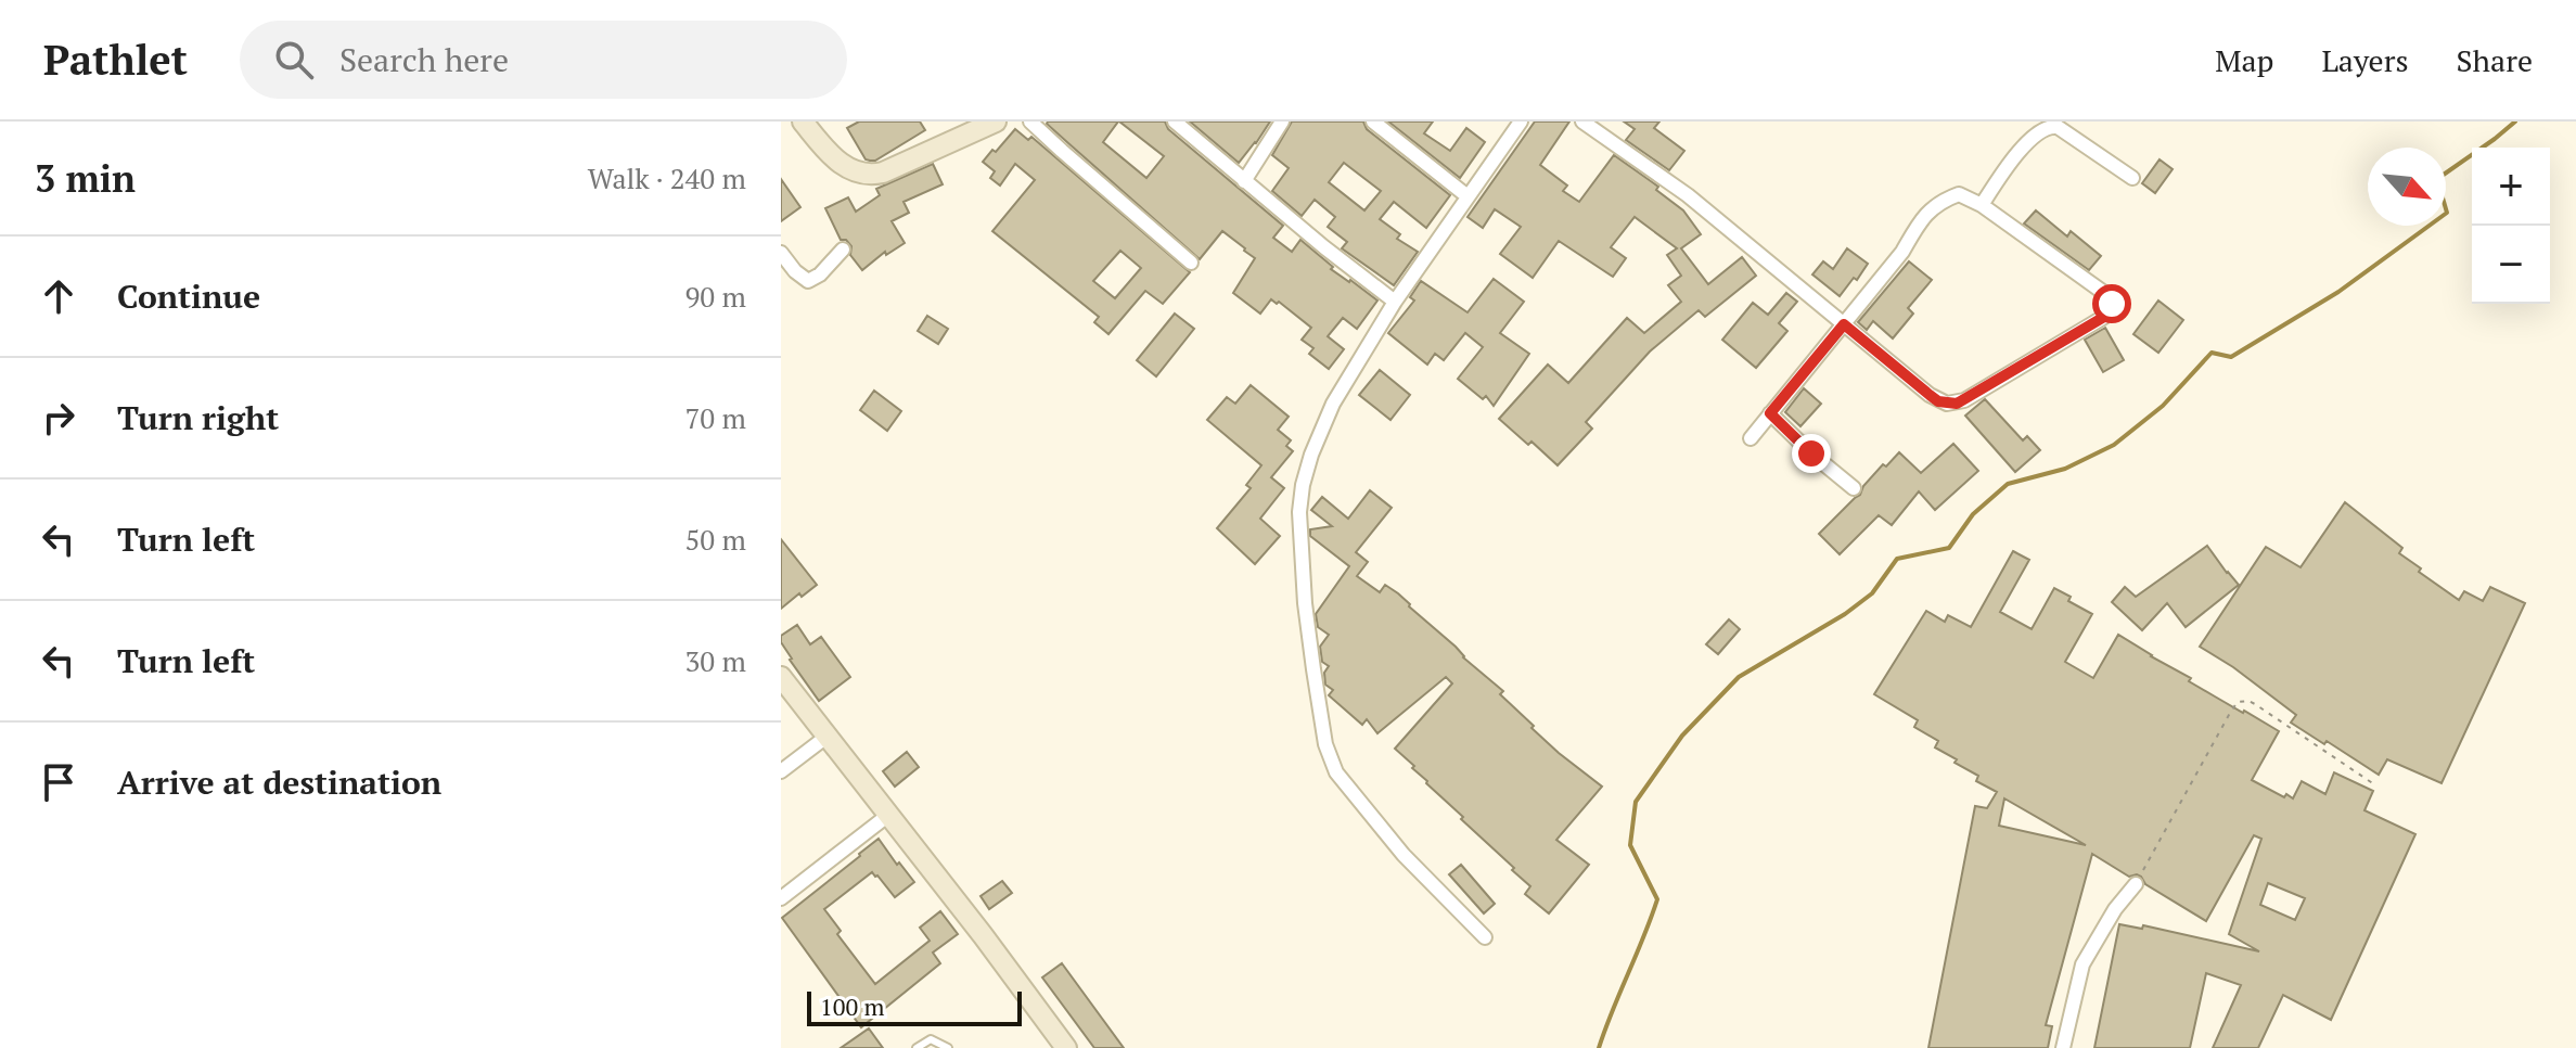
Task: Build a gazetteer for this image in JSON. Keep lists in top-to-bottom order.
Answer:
{
  "scale_bar": "100 m",
  "north": "bottom right",
  "page": {
    "header": "Pathlet",
    "search": "Search here",
    "nav": ["Map", "Layers", "Share"],
    "heading": ["3 min", "Walk · 240 m"],
    "map_buttons": ["+", "−"],
    "list": [
      ["Continue", "90 m"],
      ["Turn right", "70 m"],
      ["Turn left", "50 m"],
      ["Turn left", "30 m"],
      "Arrive at destination"
    ],
    "scale": "100 m"
  }
}
